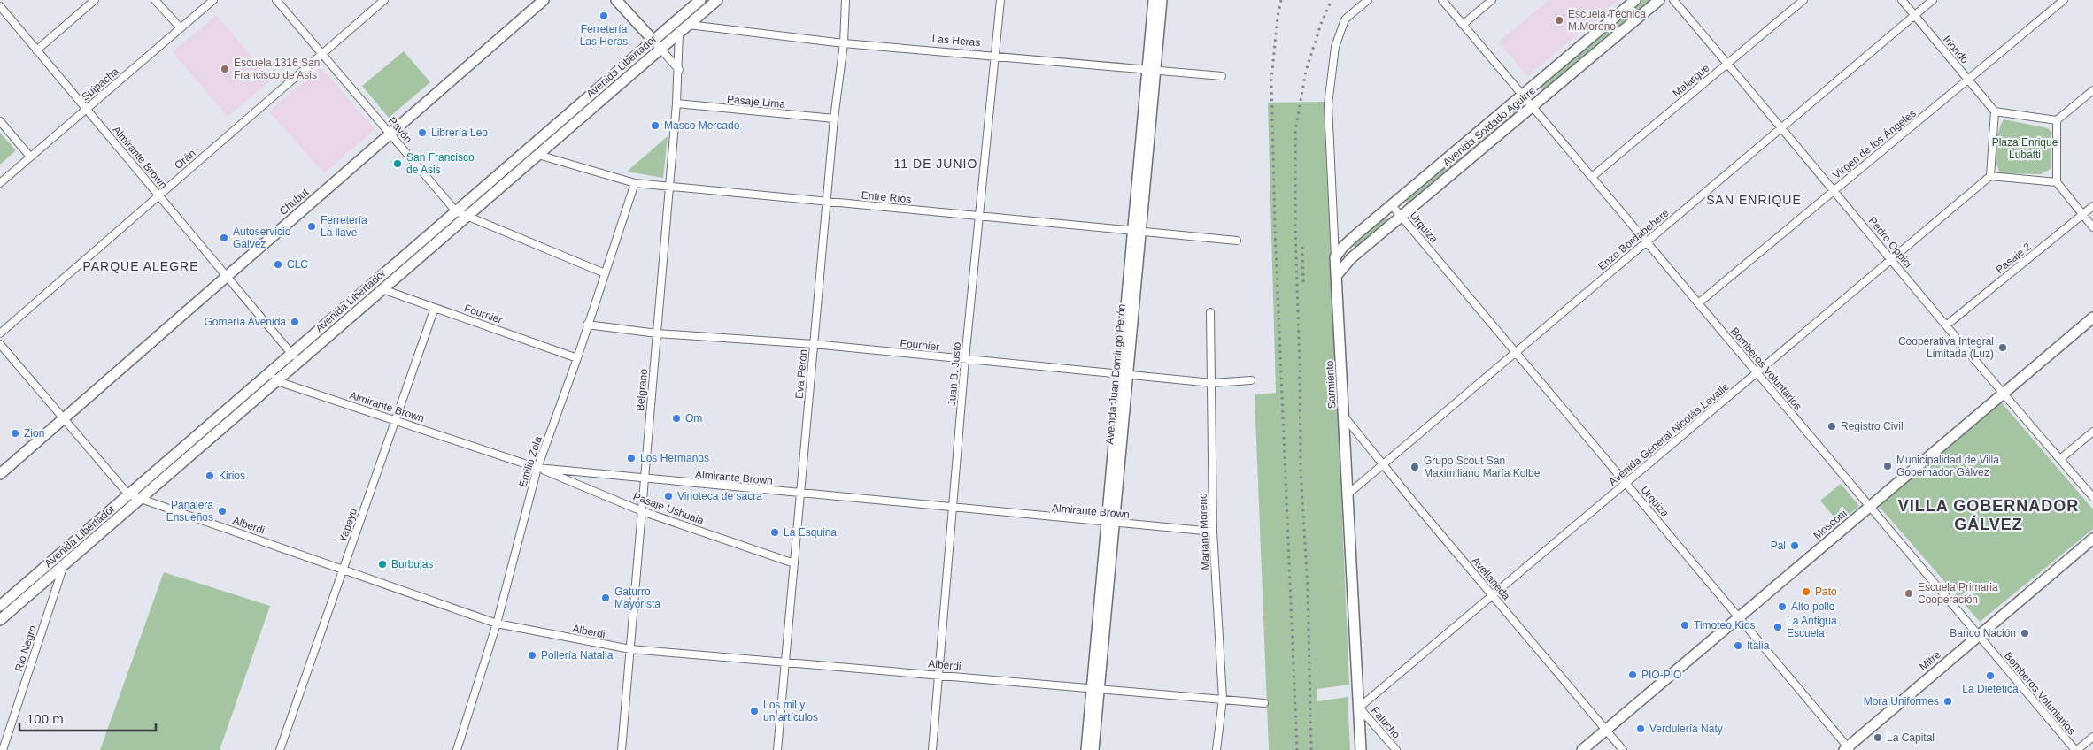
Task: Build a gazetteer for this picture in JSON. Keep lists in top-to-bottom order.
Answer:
{
  "streets": {
    "main road": [
      "Avenida Libertador",
      "Avenida Soldado Aguirre",
      "Chubut",
      "Avenida Juan Domingo Perón",
      "Sarmiento",
      "Mosconi",
      "Mitre"
    ],
    "street": [
      "Las Heras",
      "Iriondo",
      "Malargue",
      "Suipacha",
      "Pasaje Lima",
      "Pavón",
      "Virgen de los Ángeles",
      "Almirante Brown",
      "Orán",
      "Entre Ríos",
      "Urquiza",
      "Enzo Bordabehere",
      "Pedro Oppici",
      "Pasaje 2",
      "Fournier",
      "Bomberos Voluntarios",
      "Eva Perón",
      "Juan B. Justo",
      "Belgrano",
      "Avenida General Nicolás Levalle",
      "Emilio Zola",
      "Pasaje Ushuaia",
      "Alberdi",
      "Yapeyu",
      "Mariano Moreno",
      "Avellaneda",
      "Rio Negro",
      "Falucho"
    ]
  },
  "crossings": [
    ["Las Heras", "Avenida Libertador"],
    ["Las Heras", "Eva Perón"],
    ["Las Heras", "Juan B. Justo"],
    ["Las Heras", "Avenida Juan Domingo Perón"],
    ["Iriondo", "Virgen de los Ángeles"],
    ["Iriondo", "Enzo Bordabehere"],
    ["Avenida Libertador", "Pavón"],
    ["Avenida Libertador", "Almirante Brown"],
    ["Avenida Libertador", "Entre Ríos"],
    ["Avenida Libertador", "Fournier"],
    ["Avenida Libertador", "Belgrano"],
    ["Avenida Libertador", "Alberdi"],
    ["Avenida Libertador", "Rio Negro"],
    ["Malargue", "Pedro Oppici"],
    ["Malargue", "Bomberos Voluntarios"],
    ["Suipacha", "Almirante Brown"],
    ["Pasaje Lima", "Eva Perón"],
    ["Pasaje Lima", "Belgrano"],
    ["Avenida Soldado Aguirre", "Urquiza"],
    ["Avenida Soldado Aguirre", "Bomberos Voluntarios"],
    ["Avenida Soldado Aguirre", "Sarmiento"],
    ["Pavón", "Orán"],
    ["Pavón", "Chubut"],
    ["Pavón", "Emilio Zola"],
    ["Virgen de los Ángeles", "Pedro Oppici"],
    ["Virgen de los Ángeles", "Bomberos Voluntarios"],
    ["Almirante Brown", "Orán"],
    ["Almirante Brown", "Chubut"],
    ["Almirante Brown", "Eva Perón"],
    ["Almirante Brown", "Juan B. Justo"],
    ["Almirante Brown", "Avenida Juan Domingo Perón"],
    ["Almirante Brown", "Belgrano"],
    ["Almirante Brown", "Emilio Zola"],
    ["Almirante Brown", "Pasaje Ushuaia"],
    ["Almirante Brown", "Yapeyu"],
    ["Almirante Brown", "Mariano Moreno"],
    ["Entre Ríos", "Eva Perón"],
    ["Entre Ríos", "Juan B. Justo"],
    ["Entre Ríos", "Avenida Juan Domingo Perón"],
    ["Entre Ríos", "Belgrano"],
    ["Entre Ríos", "Emilio Zola"],
    ["Urquiza", "Enzo Bordabehere"],
    ["Urquiza", "Avenida General Nicolás Levalle"],
    ["Urquiza", "Mosconi"],
    ["Urquiza", "Mitre"],
    ["Enzo Bordabehere", "Pedro Oppici"],
    ["Enzo Bordabehere", "Bomberos Voluntarios"],
    ["Enzo Bordabehere", "Sarmiento"],
    ["Enzo Bordabehere", "Avellaneda"],
    ["Pedro Oppici", "Pasaje 2"],
    ["Pedro Oppici", "Avenida General Nicolás Levalle"],
    ["Pedro Oppici", "Mosconi"],
    ["Fournier", "Eva Perón"],
    ["Fournier", "Juan B. Justo"],
    ["Fournier", "Avenida Juan Domingo Perón"],
    ["Fournier", "Belgrano"],
    ["Fournier", "Emilio Zola"],
    ["Fournier", "Yapeyu"],
    ["Fournier", "Mariano Moreno"],
    ["Bomberos Voluntarios", "Avenida General Nicolás Levalle"],
    ["Bomberos Voluntarios", "Mosconi"],
    ["Bomberos Voluntarios", "Mitre"],
    ["Eva Perón", "Pasaje Ushuaia"],
    ["Eva Perón", "Alberdi"],
    ["Juan B. Justo", "Alberdi"],
    ["Avenida Juan Domingo Perón", "Alberdi"],
    ["Sarmiento", "Avenida General Nicolás Levalle"],
    ["Sarmiento", "Avellaneda"],
    ["Sarmiento", "Falucho"],
    ["Belgrano", "Pasaje Ushuaia"],
    ["Belgrano", "Alberdi"],
    ["Avenida General Nicolás Levalle", "Avellaneda"],
    ["Avenida General Nicolás Levalle", "Falucho"],
    ["Emilio Zola", "Pasaje Ushuaia"],
    ["Emilio Zola", "Alberdi"],
    ["Mosconi", "Avellaneda"],
    ["Alberdi", "Yapeyu"],
    ["Alberdi", "Mariano Moreno"]
  ],
  "districts": [
    "11 DE JUNIO",
    "SAN ENRIQUE",
    "PARQUE ALEGRE",
    "VILLA GOBERNADOR GÁLVEZ"
  ],
  "parks": ["Plaza Enrique Lubatti"],
  "places": [
    "Ferretería Las Heras",
    "Escuela Técnica M.Moreno",
    "Escuela 1316 San Francisco de Asis",
    "Masco Mercado",
    "Librería Leo",
    "San Francisco de Asis",
    "Ferretería La llave",
    "Autoservicio Galvez",
    "CLC",
    "Gomería Avenida",
    "Cooperativa Integral Limitada (Luz)",
    "Om",
    "Registro Civil",
    "Zion",
    "Los Hermanos",
    "Municipalidad de Villa Gobernador Gálvez",
    "Grupo Scout San Maximiliano María Kolbe",
    "Kirios",
    "Vinoteca de sacra",
    "Pañalera Ensueños",
    "La Esquina",
    "Pal",
    "Burbujas",
    "Pato",
    "Escuela Primaria Cooperación",
    "Gaturro Mayorista",
    "Alto pollo",
    "Timoteo Kids",
    "La Antigua Escuela",
    "Banco Nación",
    "Italia",
    "Pollería Natalia",
    "PIO-PIO",
    "La Dietetica",
    "Mora Uniformes",
    "Los mil y un artículos",
    "Verdulería Naty",
    "La Capital"
  ],
  "scale_bar": "100 m"
}
